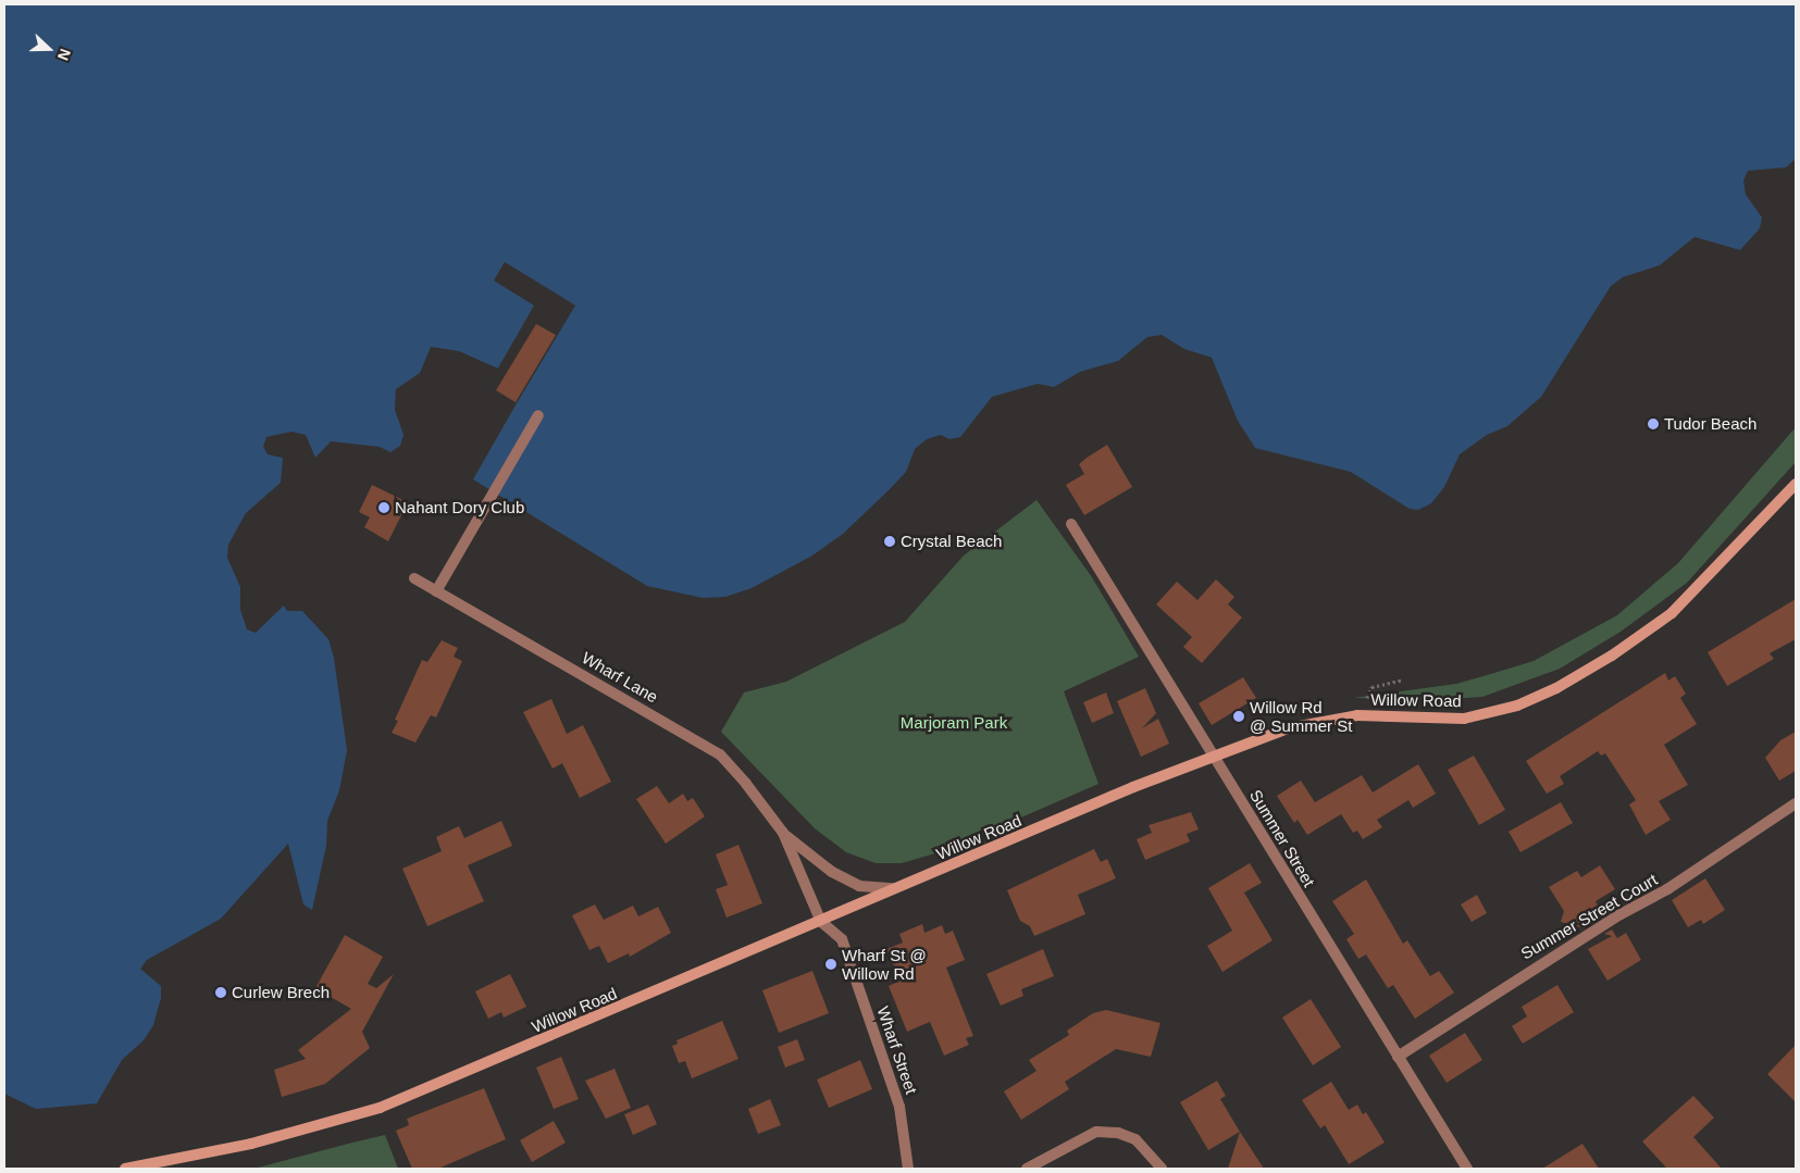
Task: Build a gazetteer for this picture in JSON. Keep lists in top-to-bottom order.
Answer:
{
  "streets": {
    "main road": ["Willow Road"],
    "street": [
      "Wharf Lane",
      "Summer Street",
      "Summer Street Court",
      "Wharf Street"
    ]
  },
  "crossings": [
    ["Wharf Lane", "Willow Road"],
    ["Wharf Lane", "Wharf Street"],
    ["Willow Road", "Summer Street"],
    ["Willow Road", "Wharf Street"],
    ["Summer Street", "Summer Street Court"]
  ],
  "parks": ["Marjoram Park"],
  "places": [
    "Tudor Beach",
    "Nahant Dory Club",
    "Crystal Beach",
    "Willow Rd @ Summer St",
    "Wharf St @ Willow Rd",
    "Curlew Brech"
  ],
  "north": "right"
}
